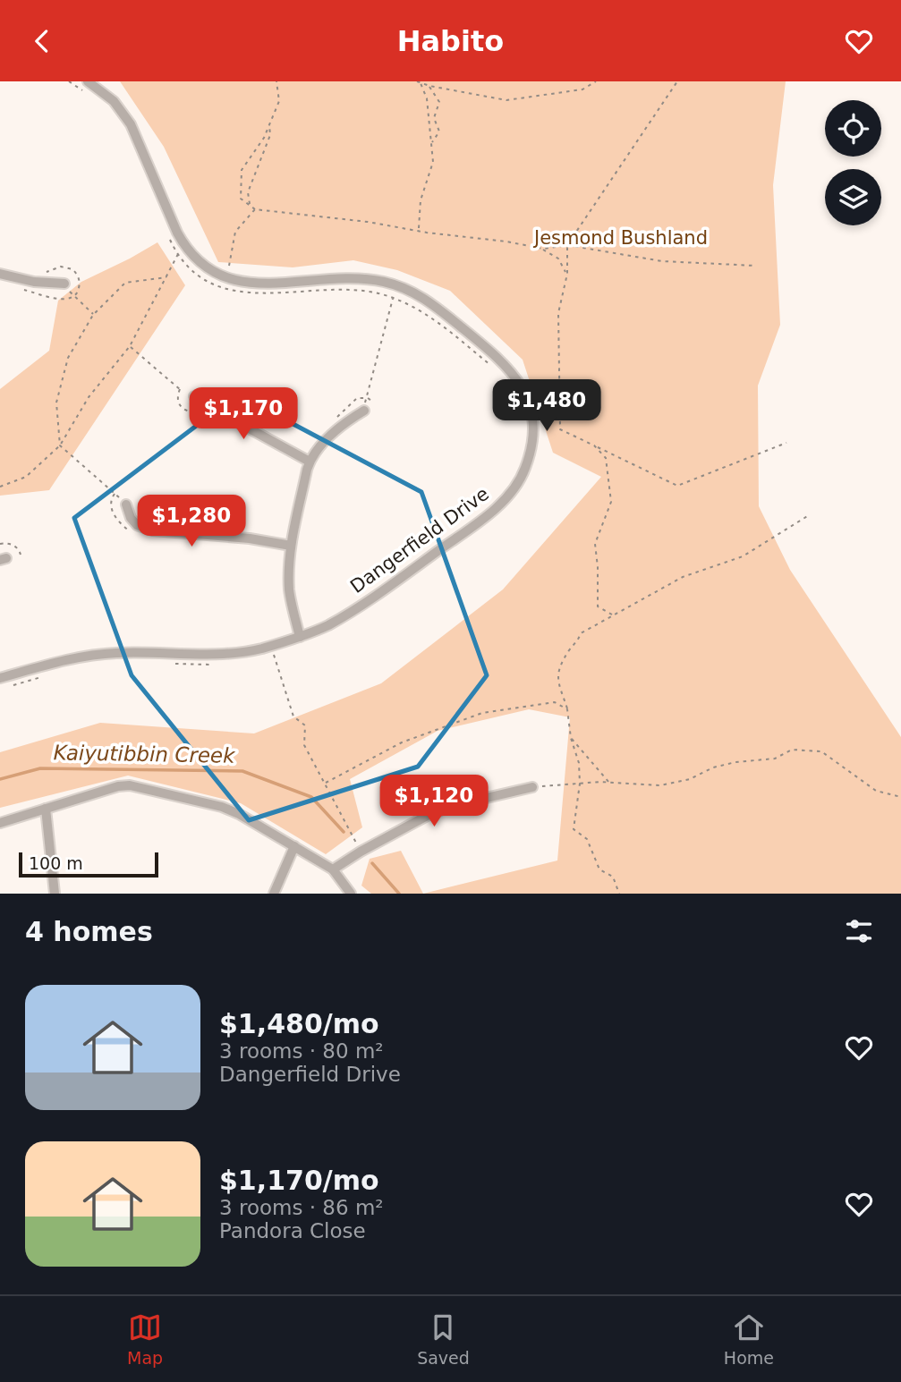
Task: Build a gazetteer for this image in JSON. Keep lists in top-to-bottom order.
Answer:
{
  "streets": {
    "street": ["Dangerfield Drive"]
  },
  "water": ["Kaiyutibbin Creek"],
  "parks": ["Jesmond Bushland"],
  "scale_bar": "100 m",
  "page": {
    "header": "Habito",
    "price": [
      "$1,480",
      "$1,170",
      "$1,280",
      "$1,120"
    ],
    "scale": "100 m",
    "heading": "4 homes",
    "list": [
      {
        "name": "$1,480/mo",
        "note": "3 rooms · 80 m² · Dangerfield Drive"
      },
      {
        "name": "$1,170/mo",
        "note": "3 rooms · 86 m² · Pandora Close"
      }
    ],
    "tabs": ["Map", "Saved", "Home"]
  }
}
